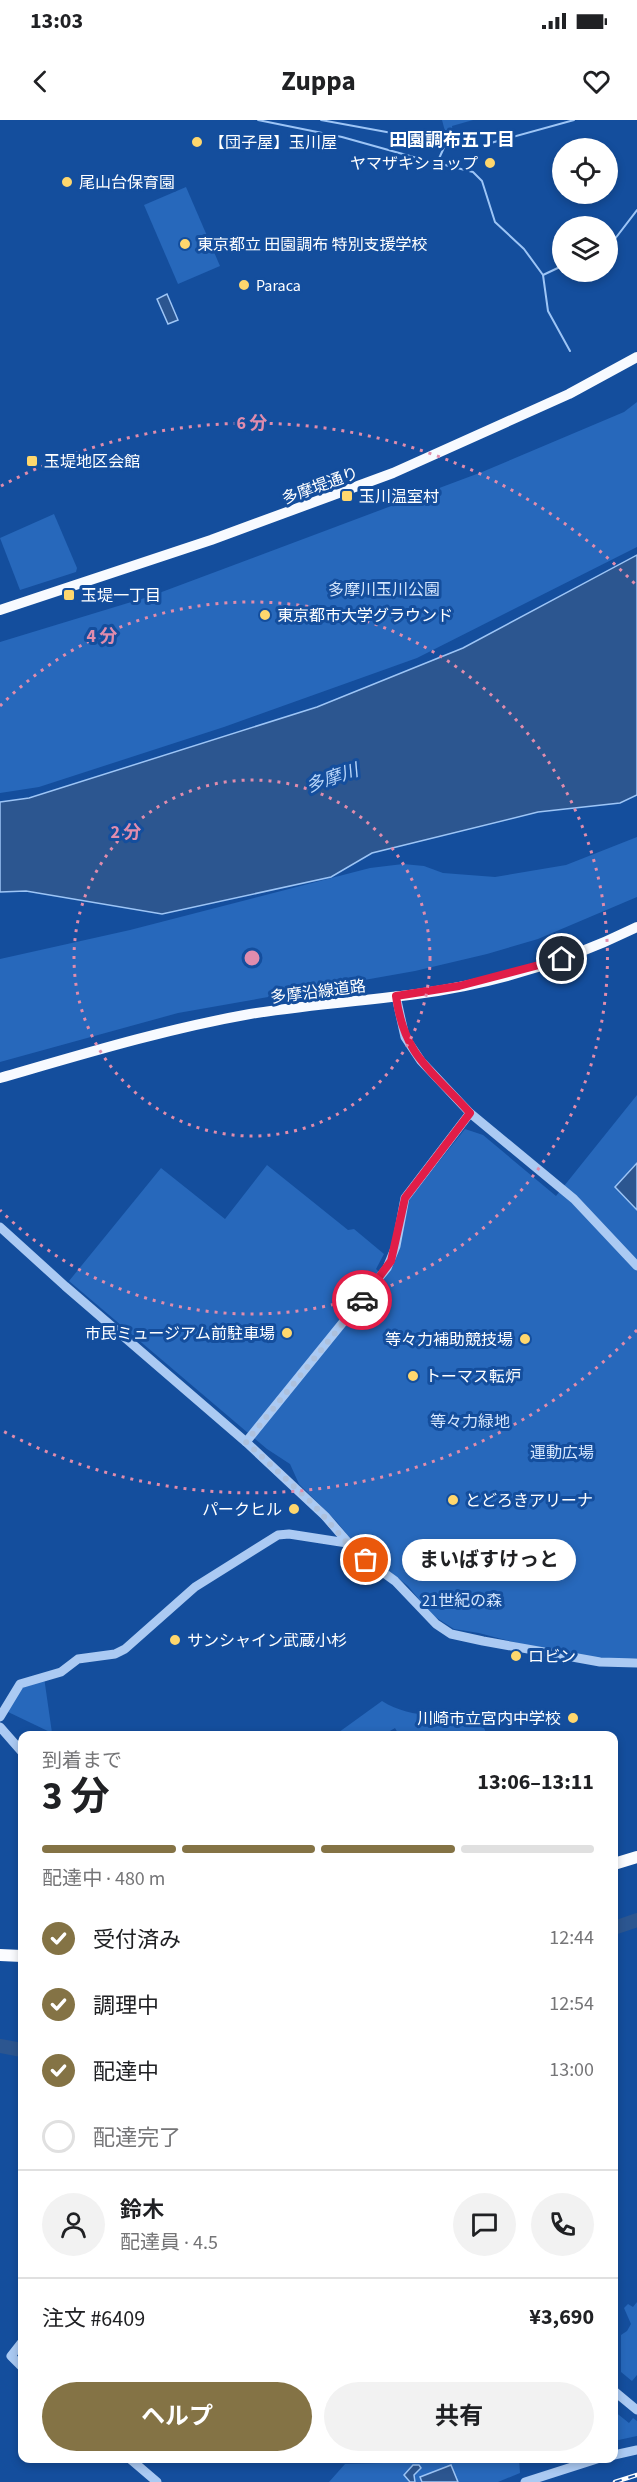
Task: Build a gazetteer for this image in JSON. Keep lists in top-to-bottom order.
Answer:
{
  "streets": {
    "main road": ["多摩堤通り", "多摩沿線道路"]
  },
  "districts": ["田園調布五丁目"],
  "water": ["多摩川"],
  "parks": [
    "多摩川玉川公園",
    "等々力緑地",
    "運動広場",
    "21世紀の森"
  ],
  "places": {
    "other": [
      "【団子屋】玉川屋",
      "ヤマザキショップ",
      "尾山台保育園",
      "東京都立 田園調布 特別支援学校",
      "Paraca",
      "東京都市大学グラウンド",
      "市民ミュージアム前駐車場",
      "等々力補助競技場",
      "トーマス転炉",
      "とどろきアリーナ",
      "パークヒル",
      "まいばすけっと",
      "サンシャイン武蔵小杉",
      "ロビン",
      "川崎市立宮内中学校"
    ],
    "transit": ["玉堤地区会館", "玉川温室村", "玉堤一丁目"]
  },
  "page": {
    "status": "13:03",
    "header": "Zuppa",
    "bubble": "まいばすけっと",
    "heading": ["3 分", "到着まで", "13:06–13:11"],
    "panel": [
      "鈴木",
      "配達員 · 4.5",
      "注文 #6409",
      "¥3,690"
    ],
    "bar": "配達中 · 480 m",
    "list": [
      ["受付済み", "12:44"],
      ["調理中", "12:54"],
      ["配達中", "13:00"],
      "配達完了"
    ],
    "buttons": ["ヘルプ", "共有"]
  },
  "rings": ["6 分", "4 分", "2 分"]
}
